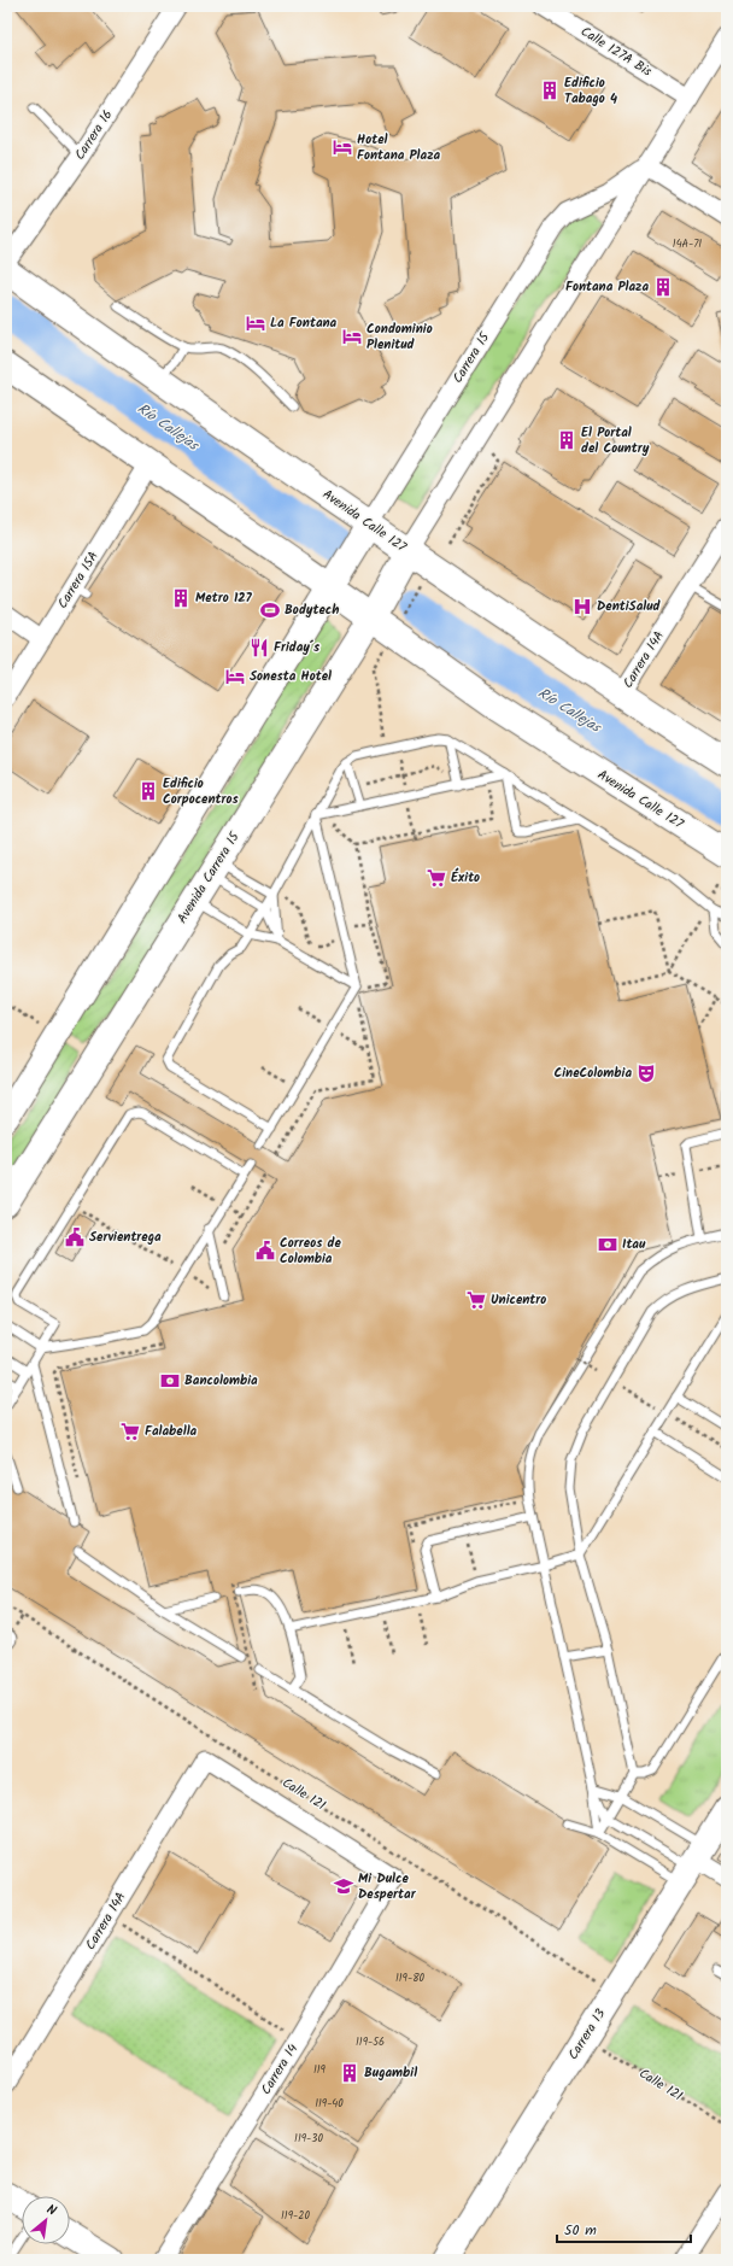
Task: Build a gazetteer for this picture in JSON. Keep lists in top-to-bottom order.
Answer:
{
  "streets": {
    "main road": ["Avenida Calle 127", "Avenida Carrera 15", "Carrera 13"],
    "street": [
      "Calle 127A Bis",
      "Carrera 16",
      "Carrera 15",
      "Carrera 15A",
      "Carrera 14A",
      "Calle 121",
      "Carrera 14"
    ]
  },
  "crossings": [
    ["Calle 127A Bis", "Carrera 15"],
    ["Carrera 15", "Avenida Calle 127"],
    ["Carrera 15", "Avenida Carrera 15"],
    ["Avenida Calle 127", "Carrera 15A"],
    ["Avenida Calle 127", "Carrera 14A"],
    ["Avenida Calle 127", "Avenida Carrera 15"],
    ["Carrera 14A", "Calle 121"],
    ["Calle 121", "Carrera 14"]
  ],
  "water": ["Río Callejas"],
  "places": {
    "building": [
      "Edificio Tabago 4",
      "Fontana Plaza",
      "El Portal del Country",
      "Metro 127",
      "Edificio Corpocentros",
      "Bugambil"
    ],
    "hotel": [
      "Hotel Fontana Plaza",
      "La Fontana",
      "Condominio Plenitud",
      "Sonesta Hotel"
    ],
    "hospital": ["DentiSalud"],
    "sports": ["Bodytech"],
    "restaurant": ["Friday´s"],
    "supermarket": ["Éxito", "Unicentro", "Falabella"],
    "theatre": ["CineColombia"],
    "public building": ["Servientrega", "Correos de Colombia"],
    "bank": ["Itau", "Bancolombia"],
    "school or university": ["Mi Dulce Despertar"]
  },
  "house_numbers": [
    "14A-71",
    "119-80",
    "119-56",
    "119",
    "119-40",
    "119-30",
    "119-20"
  ],
  "scale_bar": "50 m",
  "north": "top right"
}
